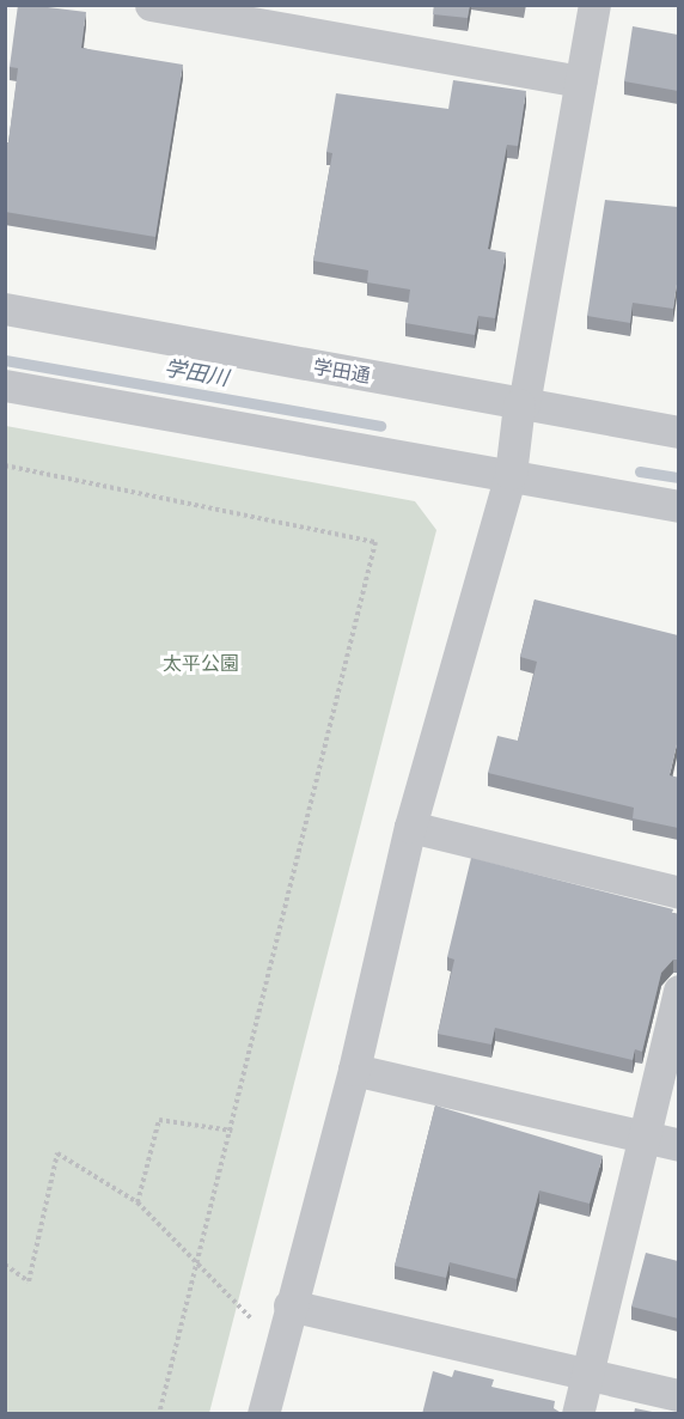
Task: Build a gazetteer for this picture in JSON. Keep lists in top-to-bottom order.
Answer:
{
  "streets": {
    "street": ["学田通"]
  },
  "water": ["学田川"],
  "parks": ["太平公園"]
}
